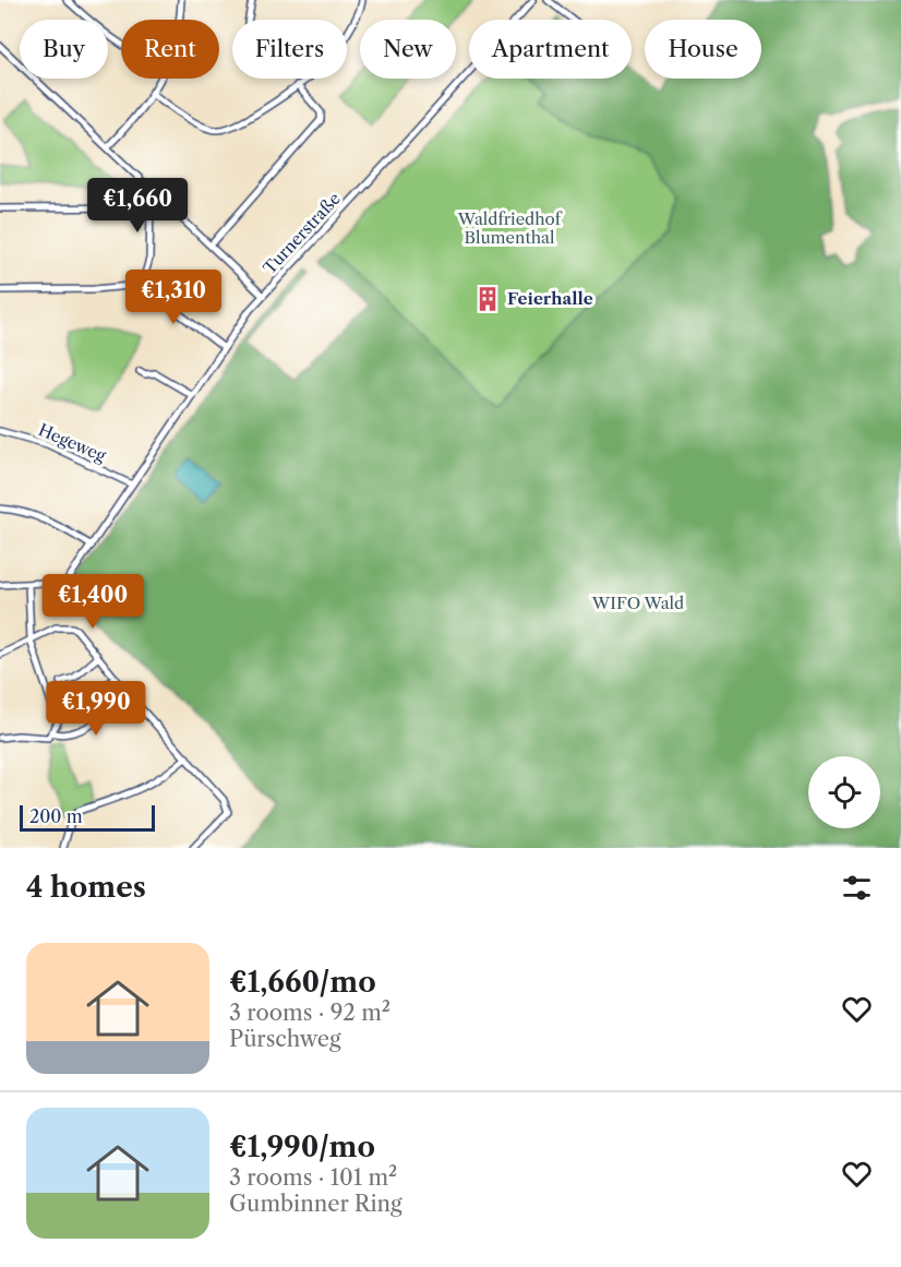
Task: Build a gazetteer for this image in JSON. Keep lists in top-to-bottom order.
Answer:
{
  "streets": {
    "street": ["Turnerstraße", "Hegeweg"]
  },
  "crossings": [
    ["Turnerstraße", "Hegeweg"]
  ],
  "parks": ["Waldfriedhof Blumenthal", "WIFO Wald"],
  "places": {
    "building": ["Feierhalle"]
  },
  "scale_bar": "200 m",
  "page": {
    "chip": [
      "Buy",
      "Rent",
      "Filters",
      "New",
      "Apartment",
      "House"
    ],
    "price": [
      "€1,660",
      "€1,310",
      "€1,400",
      "€1,990"
    ],
    "scale": "200 m",
    "heading": "4 homes",
    "list": [
      {
        "name": "€1,660/mo",
        "note": "3 rooms · 92 m² · Pürschweg"
      },
      {
        "name": "€1,990/mo",
        "note": "3 rooms · 101 m² · Gumbinner Ring"
      }
    ]
  }
}
